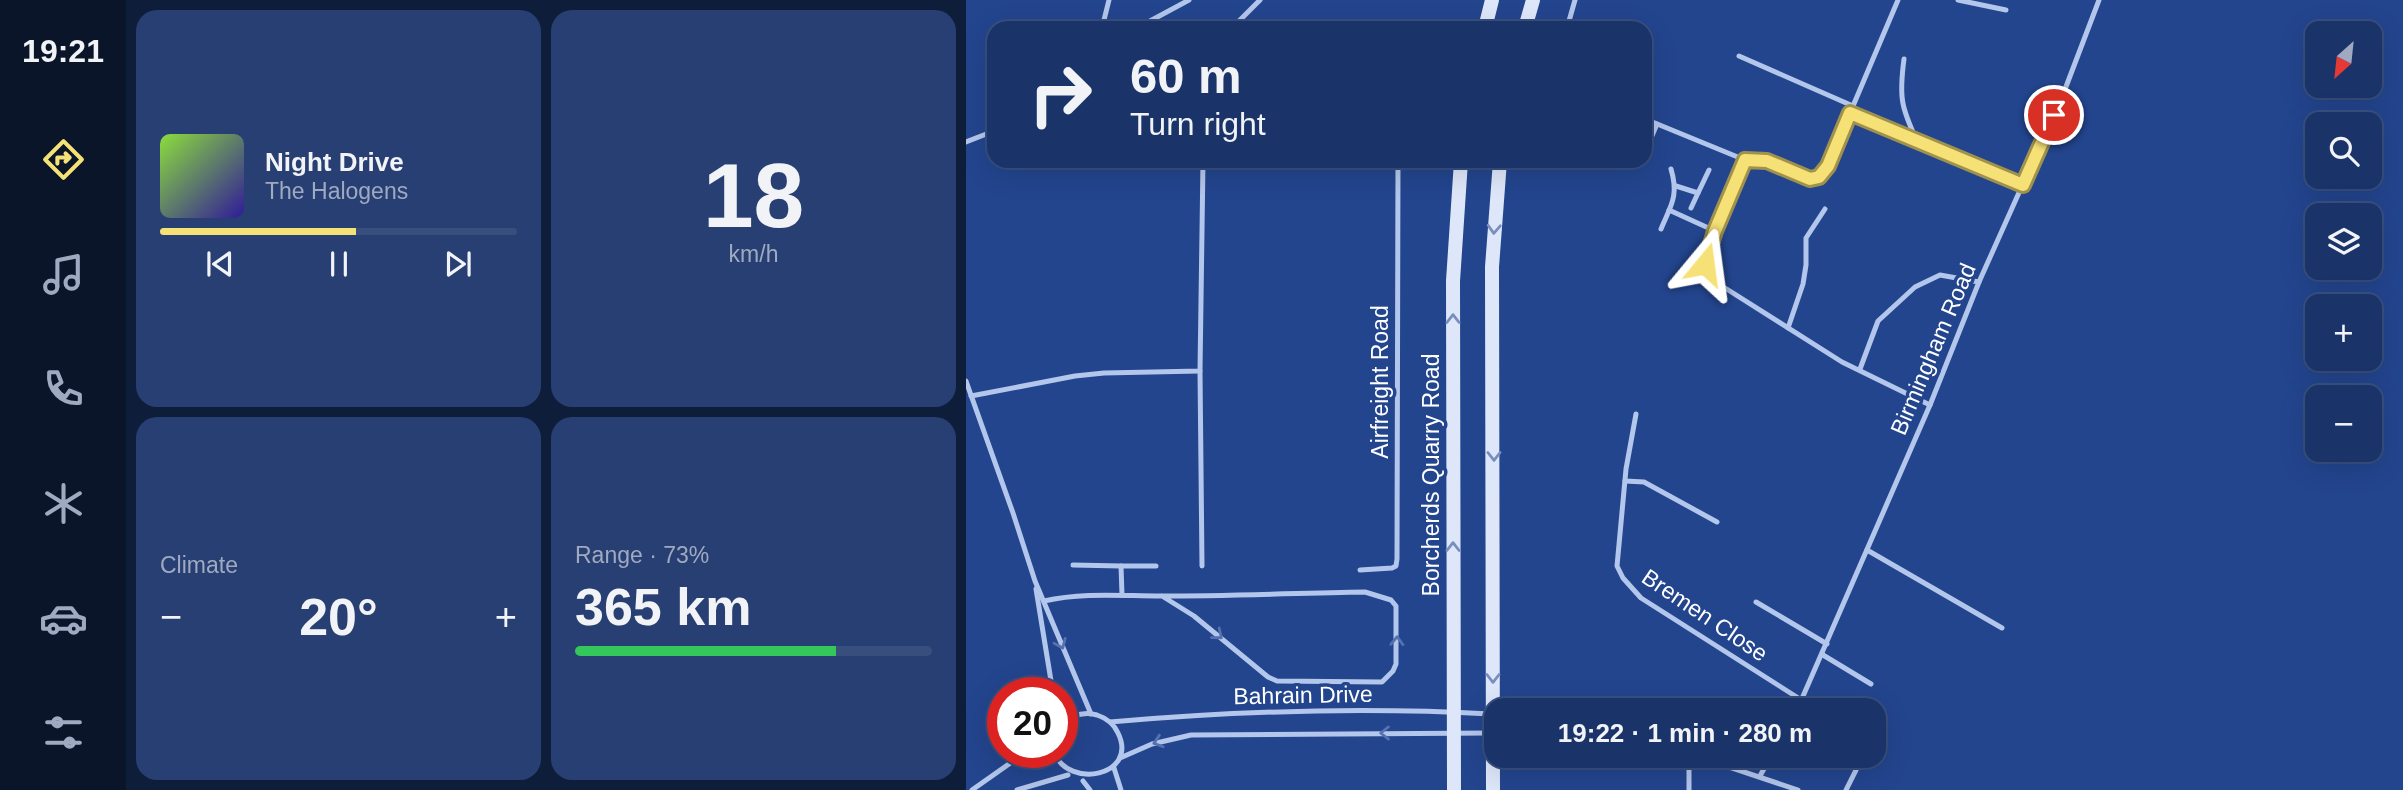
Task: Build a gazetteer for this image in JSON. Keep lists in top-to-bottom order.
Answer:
{
  "streets": {
    "main road": ["Borcherds Quarry Road"],
    "lane": [
      "Birmingham Road",
      "Airfreight Road",
      "Bremen Close",
      "Bahrain Drive"
    ]
  },
  "crossings": [
    ["Borcherds Quarry Road", "Bahrain Drive"]
  ],
  "north": "bottom left",
  "page": {
    "tabs": "19:21",
    "tile": [
      ["18", "km/h"],
      "Climate",
      ["Range · 73%", "365 km"]
    ],
    "map_buttons": ["+", "−"],
    "turn": ["60 m", "Turn right"],
    "song": ["Night Drive", "The Halogens"],
    "heat": ["−", "20°", "+"],
    "limit": "20",
    "trip": "19:22 · 1 min · 280 m"
  }
}
